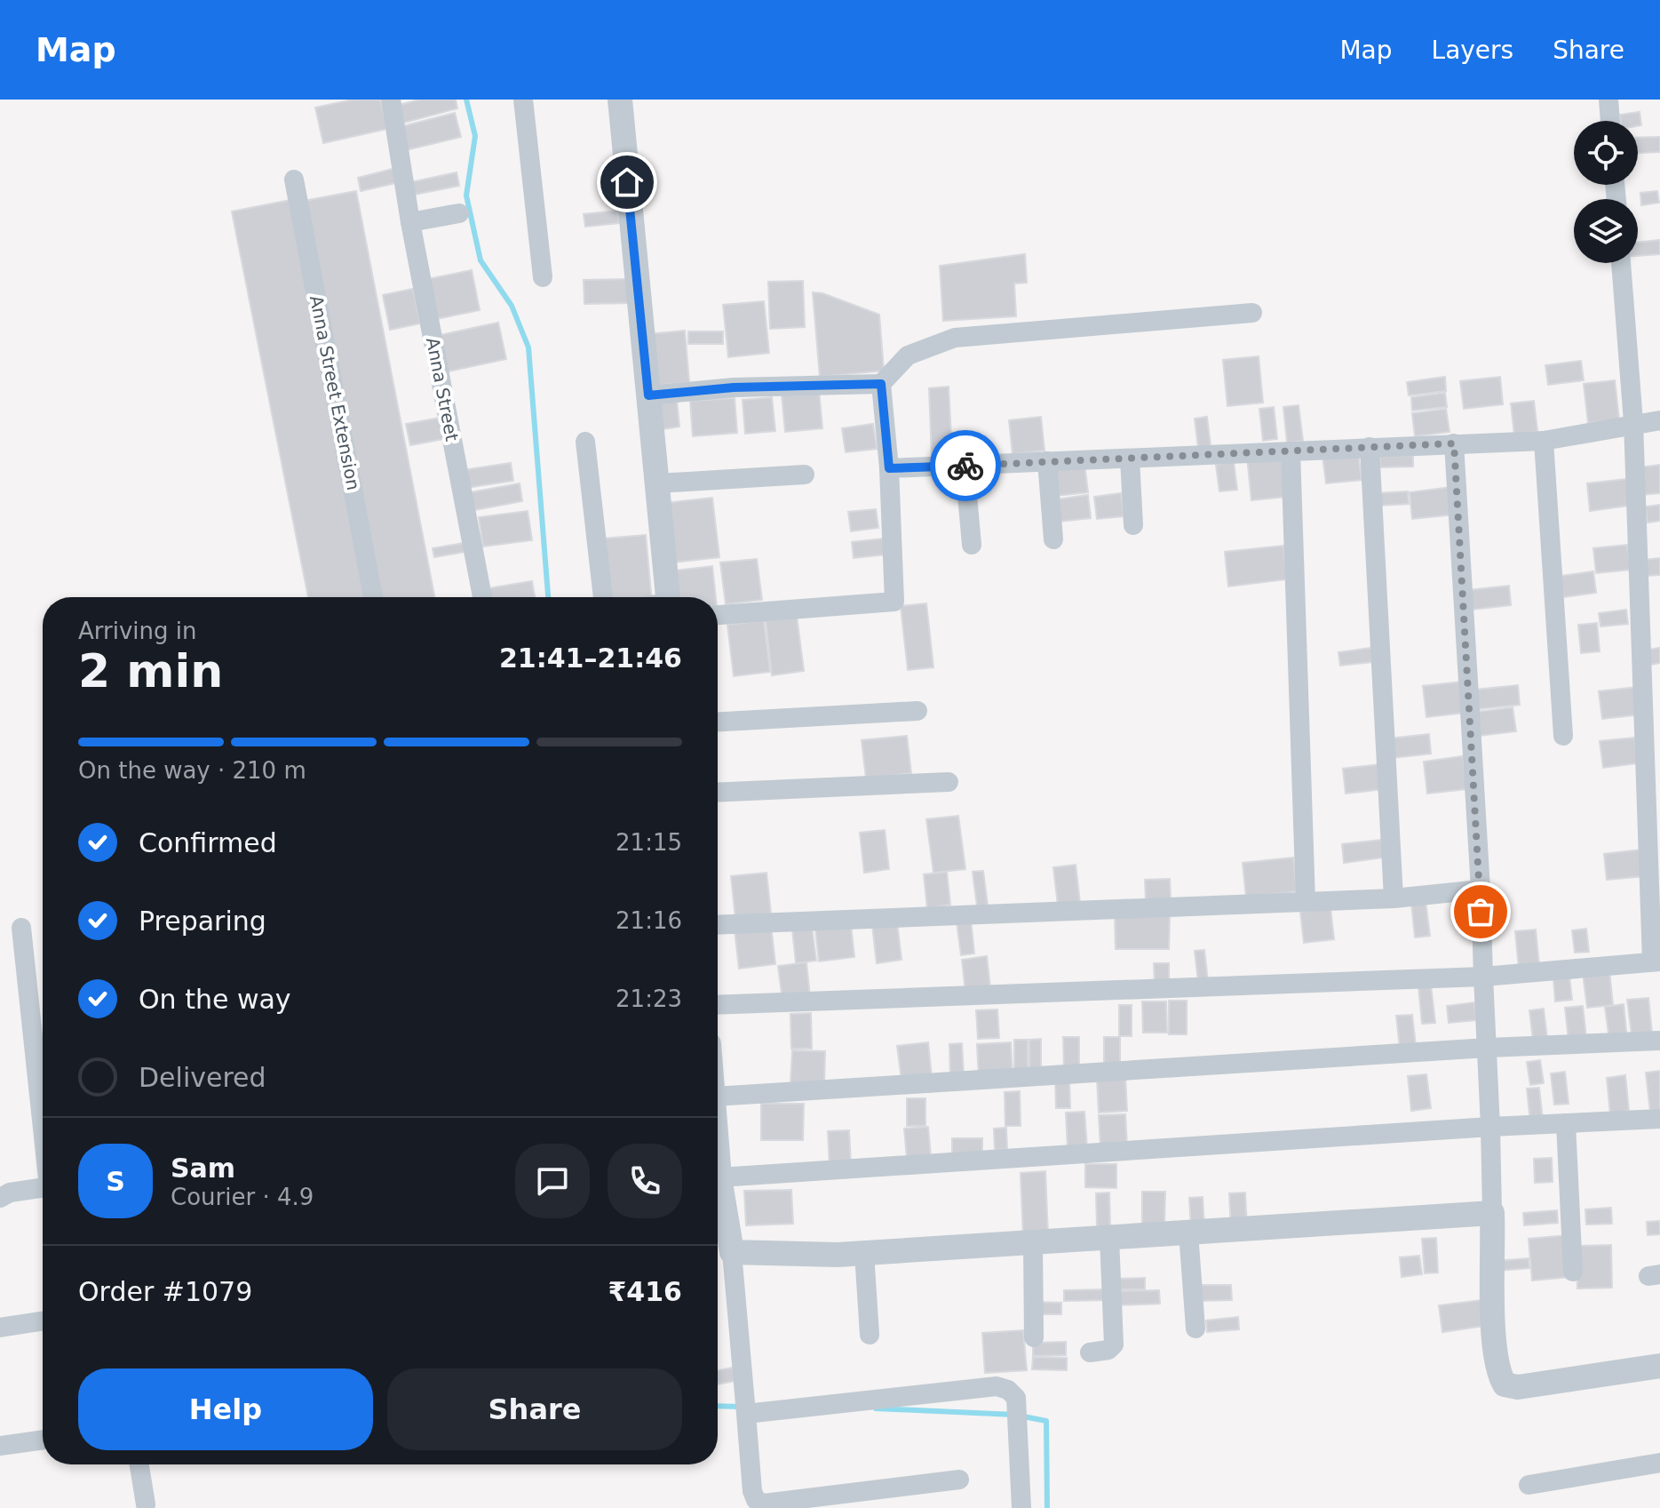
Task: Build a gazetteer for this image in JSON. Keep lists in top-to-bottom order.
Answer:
{
  "streets": {
    "street": ["Anna Street", "Anna Street Extension"]
  },
  "page": {
    "header": "Map",
    "nav": ["Map", "Layers", "Share"],
    "heading": ["2 min", "Arriving in", "21:41–21:46"],
    "panel": [
      "Sam",
      "Courier · 4.9",
      "Order #1079",
      "₹416"
    ],
    "bar": "On the way · 210 m",
    "list": [
      ["Confirmed", "21:15"],
      ["Preparing", "21:16"],
      ["On the way", "21:23"],
      "Delivered"
    ],
    "round": "S",
    "buttons": ["Help", "Share"]
  }
}
